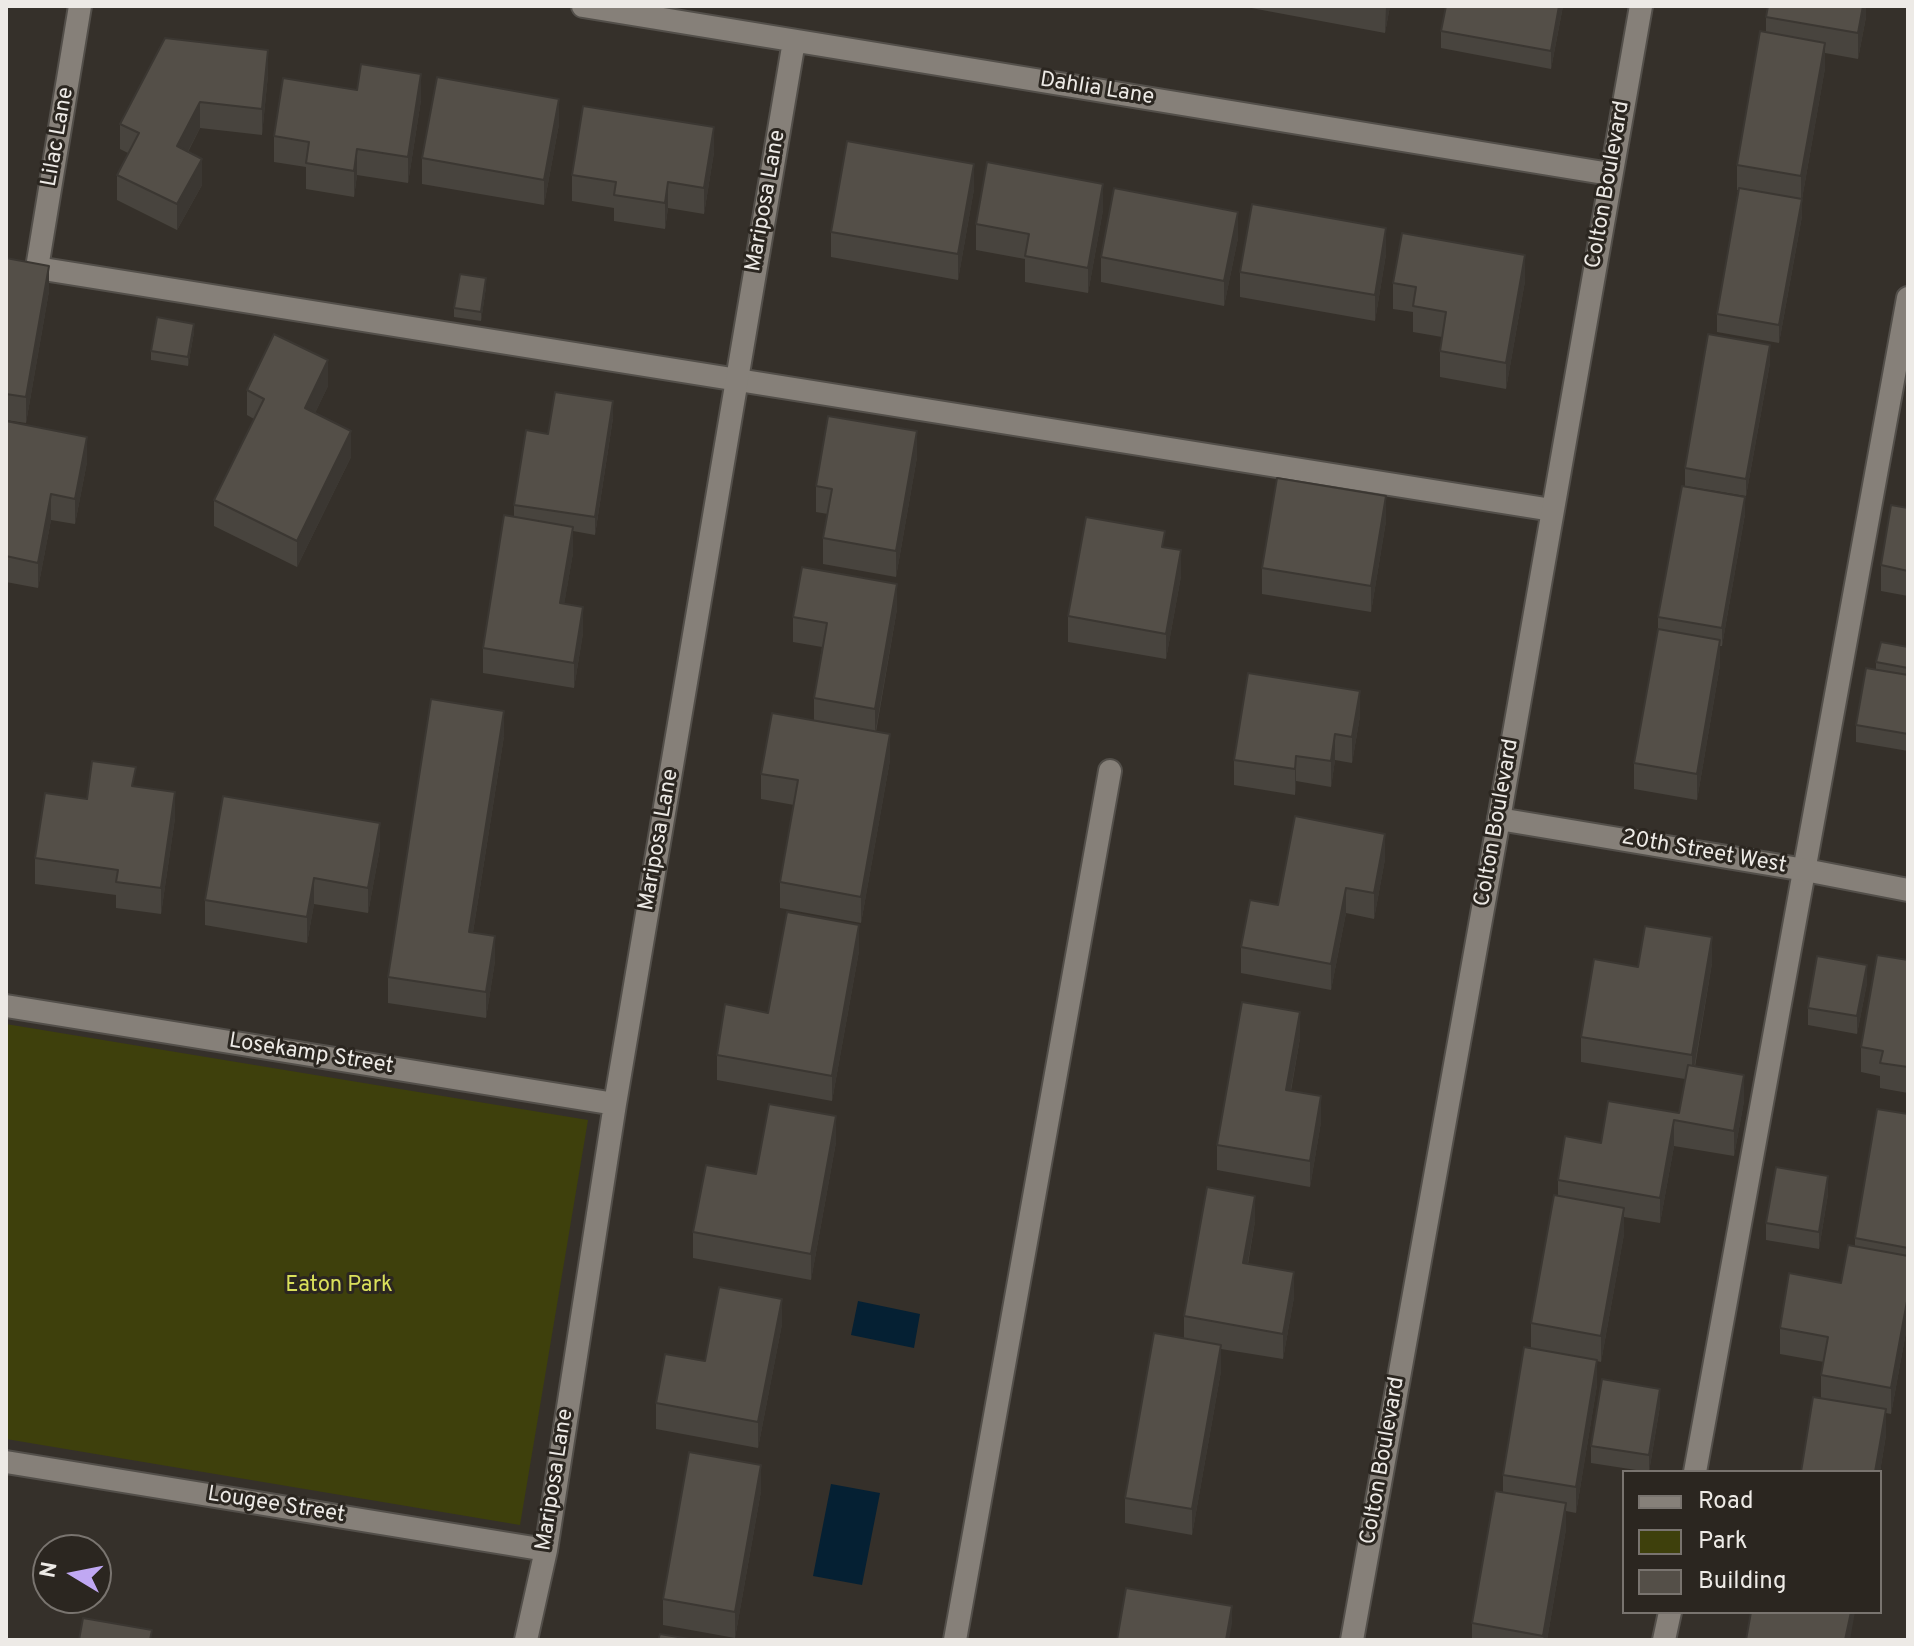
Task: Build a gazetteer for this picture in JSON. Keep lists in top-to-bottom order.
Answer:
{
  "streets": {
    "street": [
      "Dahlia Lane",
      "Lilac Lane",
      "Colton Boulevard",
      "Mariposa Lane",
      "20th Street West",
      "Losekamp Street",
      "Lougee Street"
    ]
  },
  "crossings": [
    ["Dahlia Lane", "Colton Boulevard"],
    ["Dahlia Lane", "Mariposa Lane"],
    ["Lilac Lane", "Mariposa Lane"],
    ["Colton Boulevard", "20th Street West"],
    ["Mariposa Lane", "Losekamp Street"],
    ["Mariposa Lane", "Lougee Street"]
  ],
  "parks": ["Eaton Park"],
  "legend": ["Road", "Park", "Building"],
  "north": "left"
}
